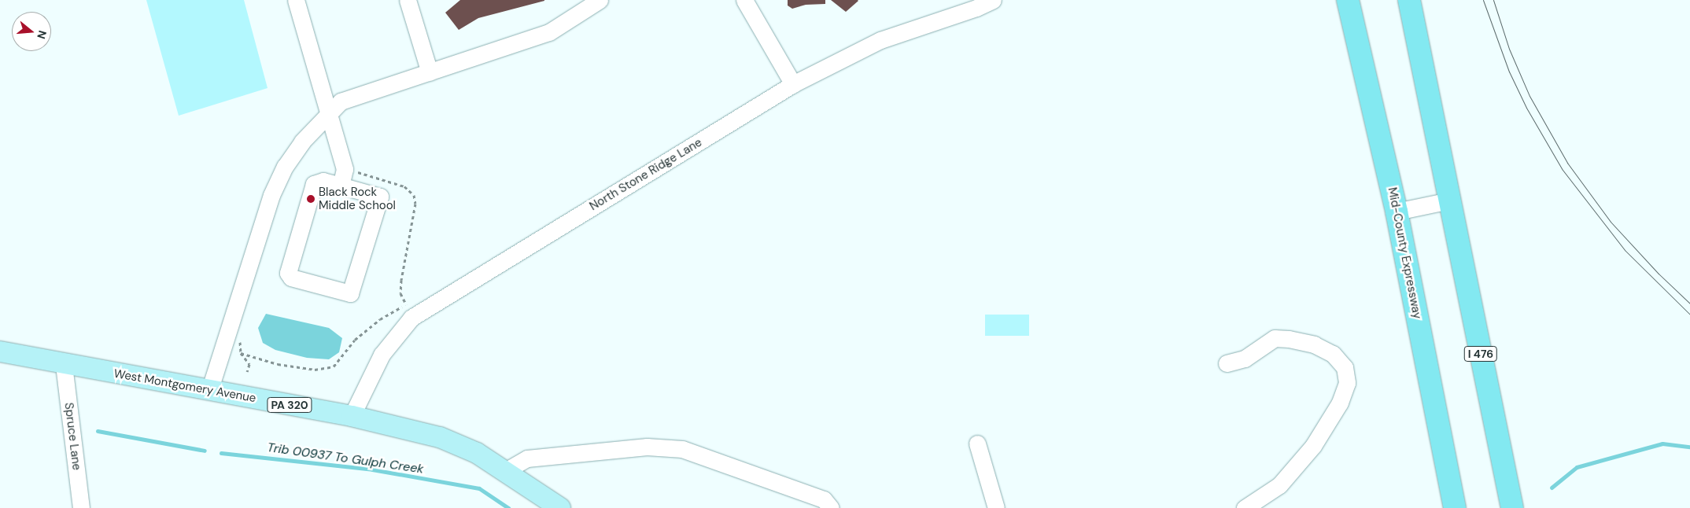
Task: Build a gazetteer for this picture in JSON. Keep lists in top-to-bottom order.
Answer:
{
  "streets": {
    "highway": ["Mid-County Expressway", "I 476"],
    "main road": ["West Montgomery Avenue", "PA 320"],
    "street": ["North Stone Ridge Lane", "Spruce Lane"]
  },
  "crossings": [
    ["North Stone Ridge Lane", "West Montgomery Avenue"],
    ["West Montgomery Avenue", "Spruce Lane"]
  ],
  "water": ["Trib 00937 To Gulph Creek"],
  "places": ["Black Rock Middle School"],
  "north": "right"
}
